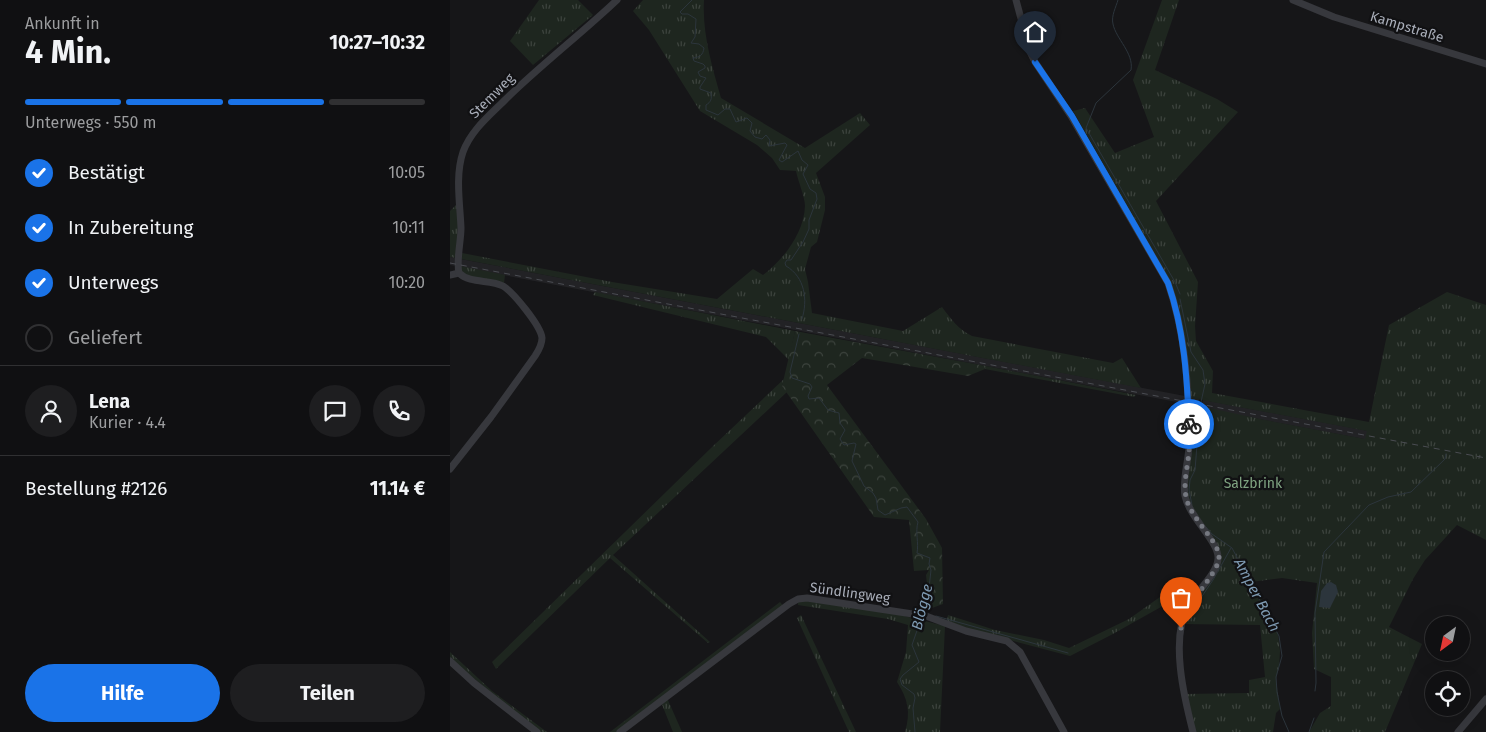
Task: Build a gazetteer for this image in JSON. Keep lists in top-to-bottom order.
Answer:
{
  "streets": {
    "street": ["Kampstraße", "Stemweg", "Sündlingweg"]
  },
  "water": ["Amper Bach", "Blögge"],
  "parks": ["Salzbrink"],
  "north": "bottom left",
  "page": {
    "heading": ["4 Min.", "Ankunft in", "10:27–10:32"],
    "panel": [
      "Lena",
      "Kurier · 4.4",
      "Bestellung #2126",
      "11.14 €"
    ],
    "bar": "Unterwegs · 550 m",
    "list": [
      ["Bestätigt", "10:05"],
      ["In Zubereitung", "10:11"],
      ["Unterwegs", "10:20"],
      "Geliefert"
    ],
    "buttons": ["Hilfe", "Teilen"]
  }
}
